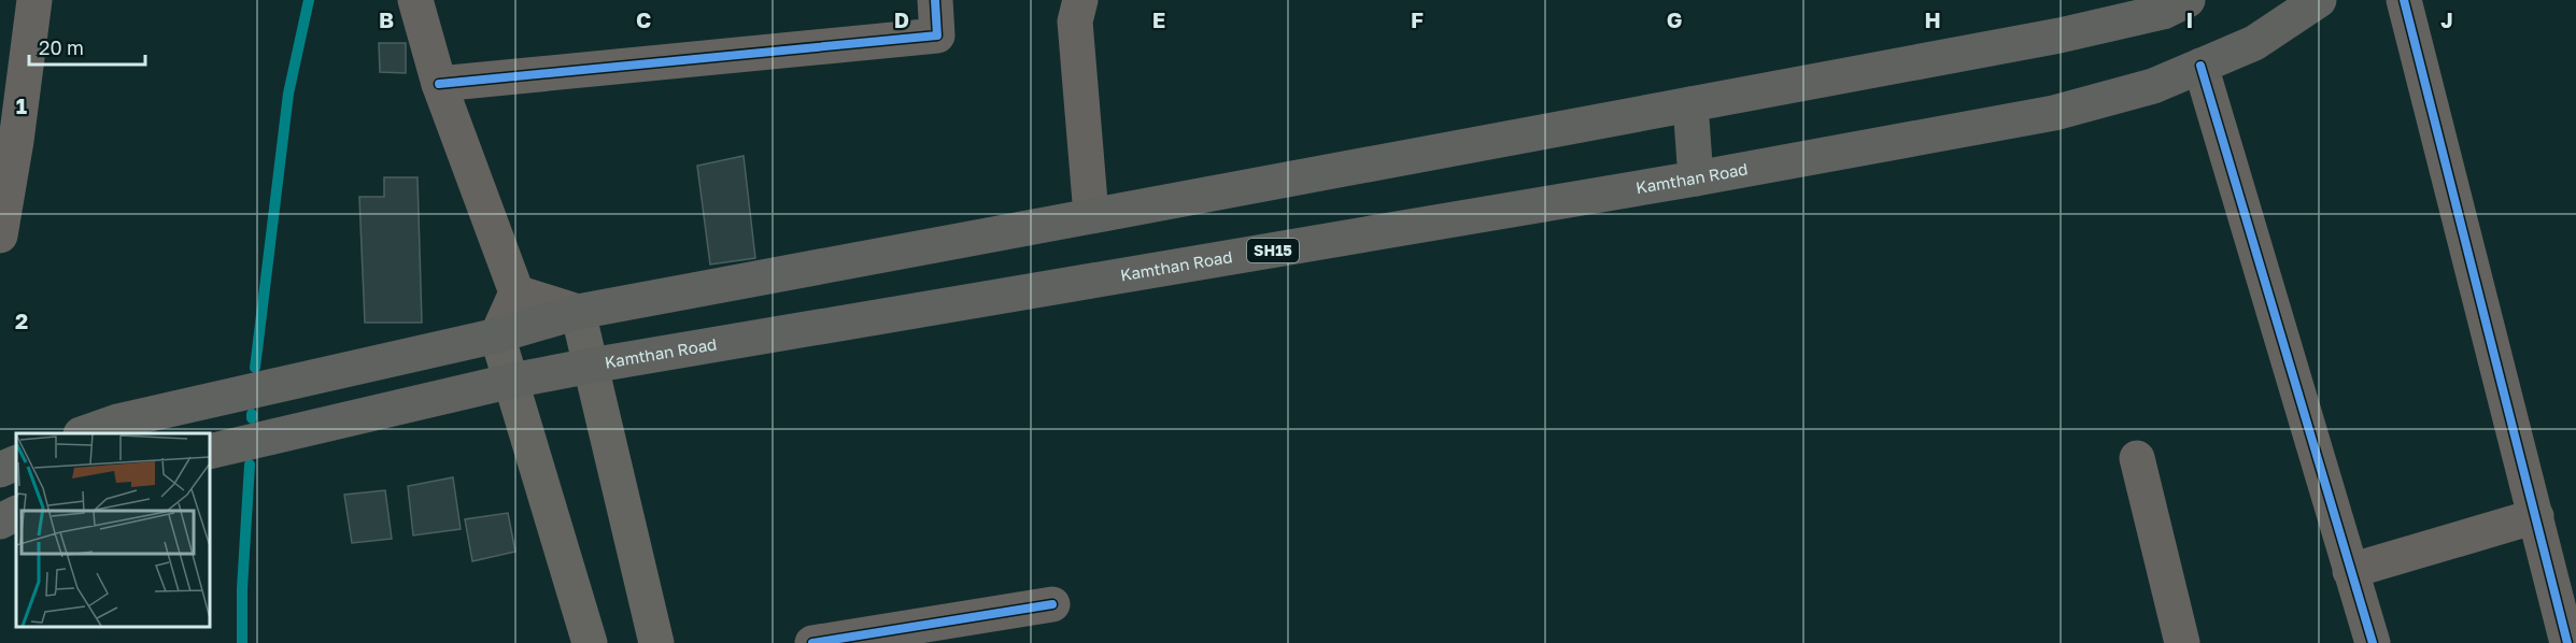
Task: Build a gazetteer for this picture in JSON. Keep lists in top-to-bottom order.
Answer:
{
  "streets": {
    "main road": ["Kamthan Road", "SH15"]
  },
  "scale_bar": "20 m",
  "grid": {
    "columns": [
      "B",
      "C",
      "D",
      "E",
      "F",
      "G",
      "H",
      "I",
      "J"
    ],
    "rows": ["1", "2"]
  }
}
